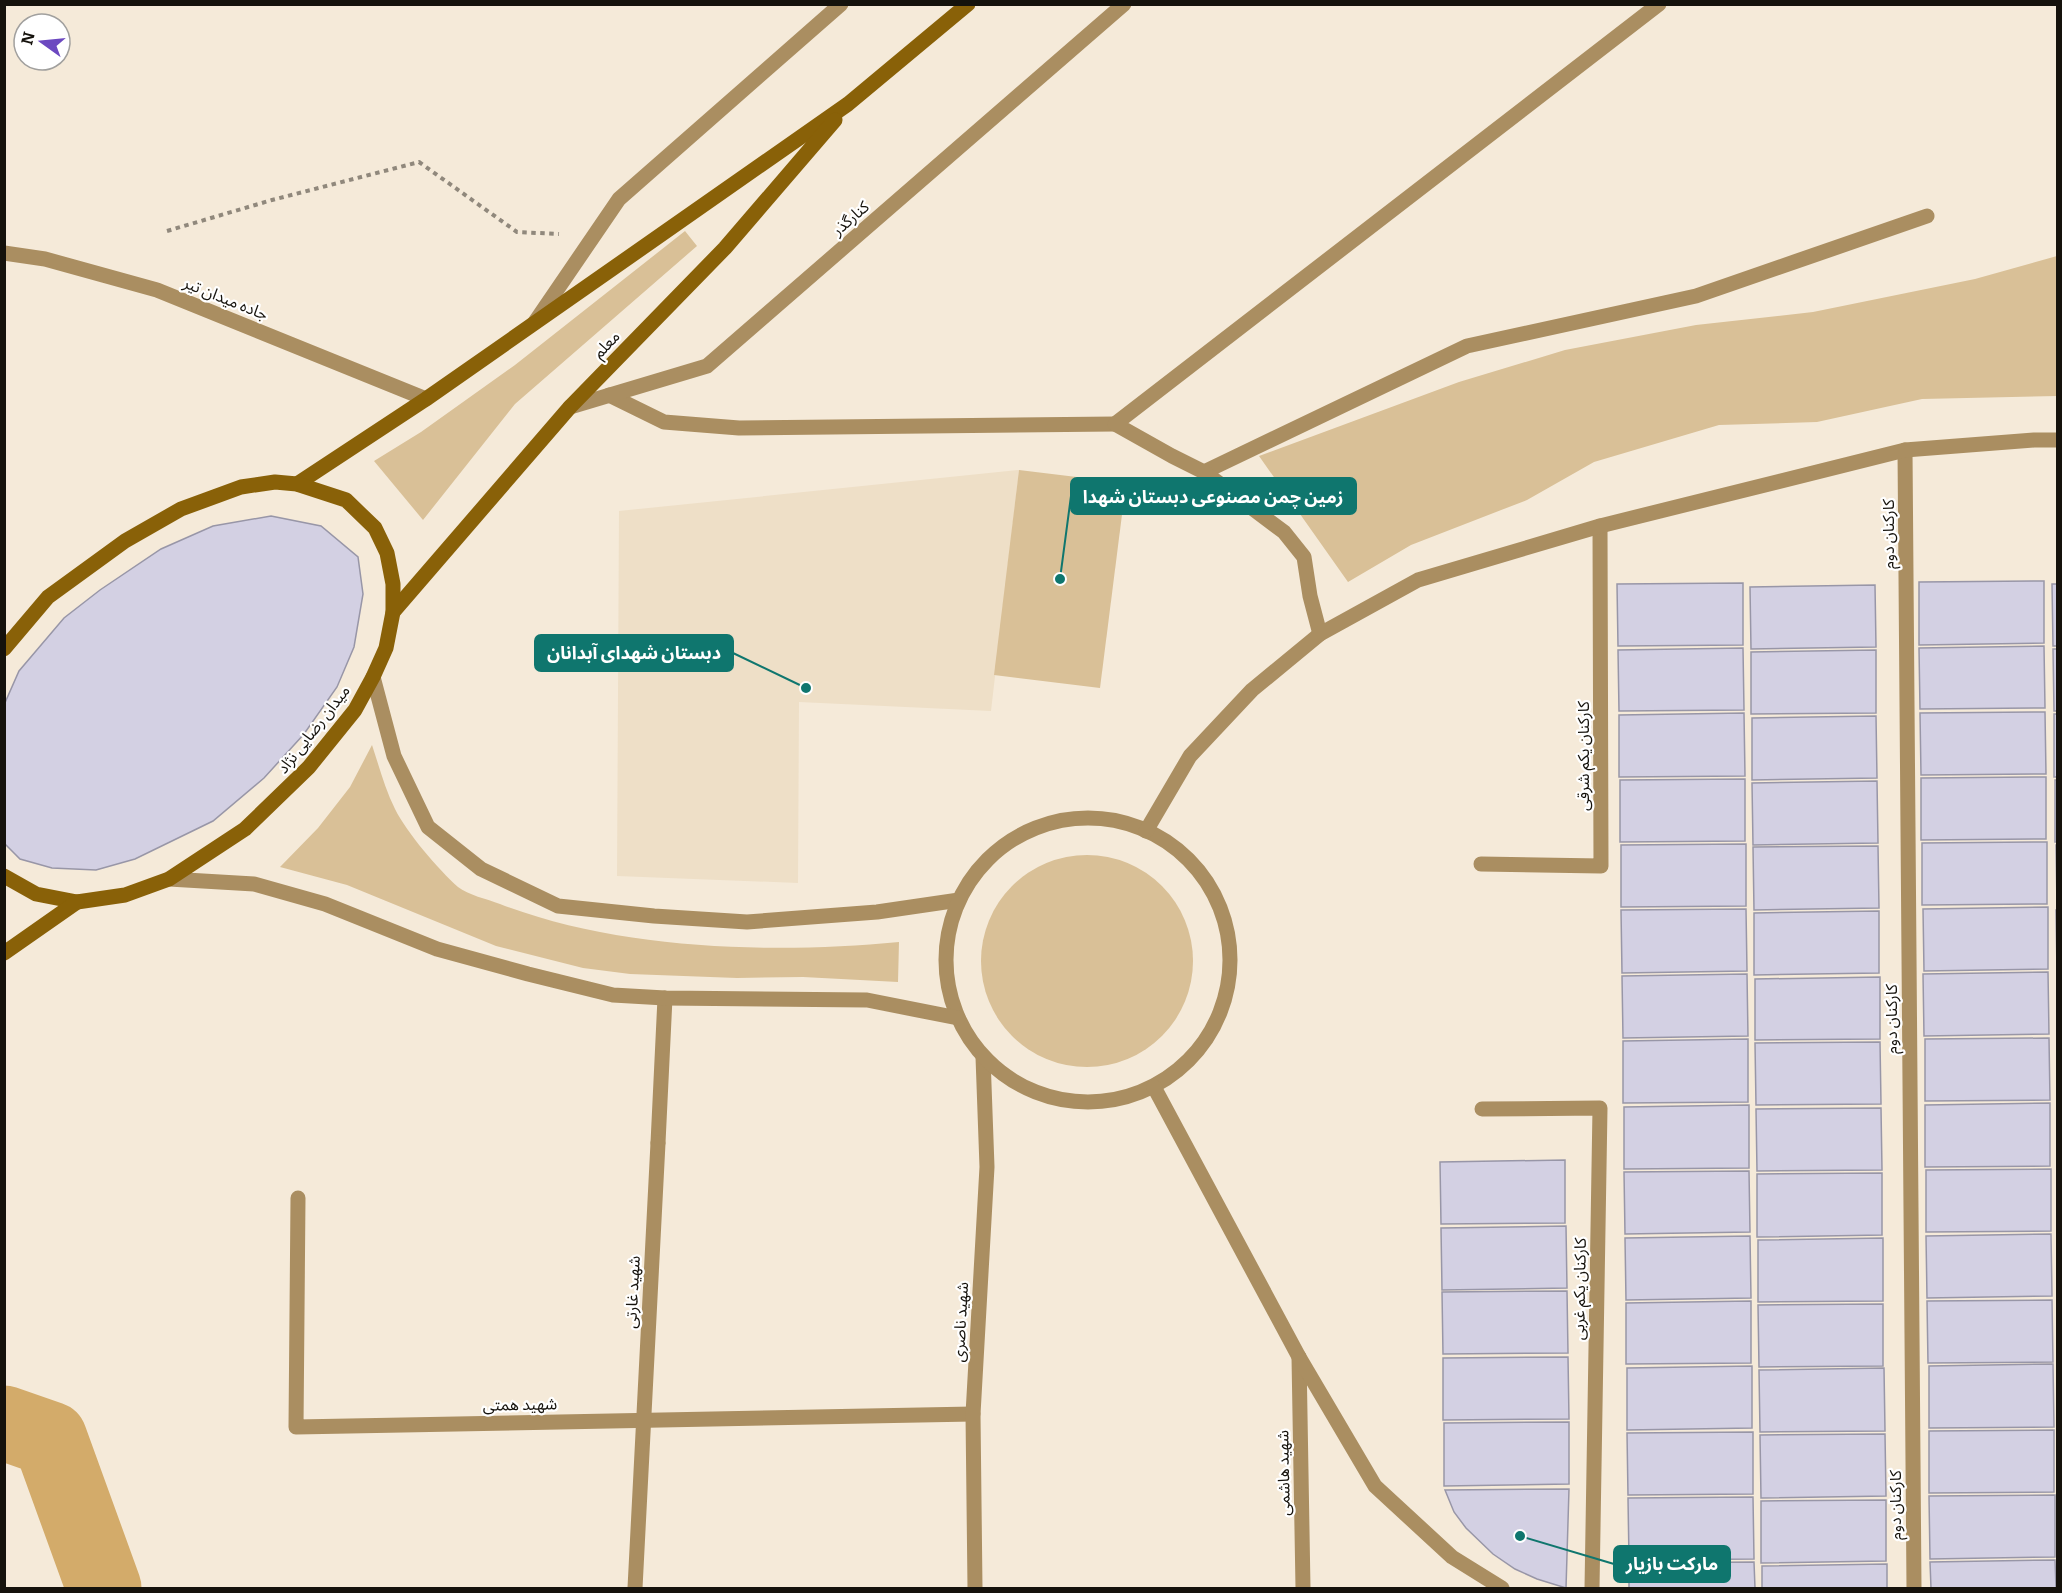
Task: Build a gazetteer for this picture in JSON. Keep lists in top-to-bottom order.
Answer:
{
  "streets": {
    "main road": ["معلم", "میدان رضایی نژاد"],
    "street": [
      "کنارگذر",
      "جاده میدان تیر",
      "کارکنان دوم",
      "کارکنان یکم شرقی",
      "کارکنان یکم غربی",
      "شهید غارتی",
      "شهید ناصری",
      "شهید همتی",
      "شهید هاشمی"
    ]
  },
  "crossings": [
    ["کنارگذر", "معلم"],
    ["جاده میدان تیر", "معلم"],
    ["معلم", "میدان رضایی نژاد"],
    ["شهید غارتی", "شهید همتی"],
    ["شهید ناصری", "شهید همتی"]
  ],
  "places": ["زمین چمن مصنوعی دبستان شهدا", "دبستان شهدای آبدانان", "مارکت بازیار"],
  "north": "left"
}
